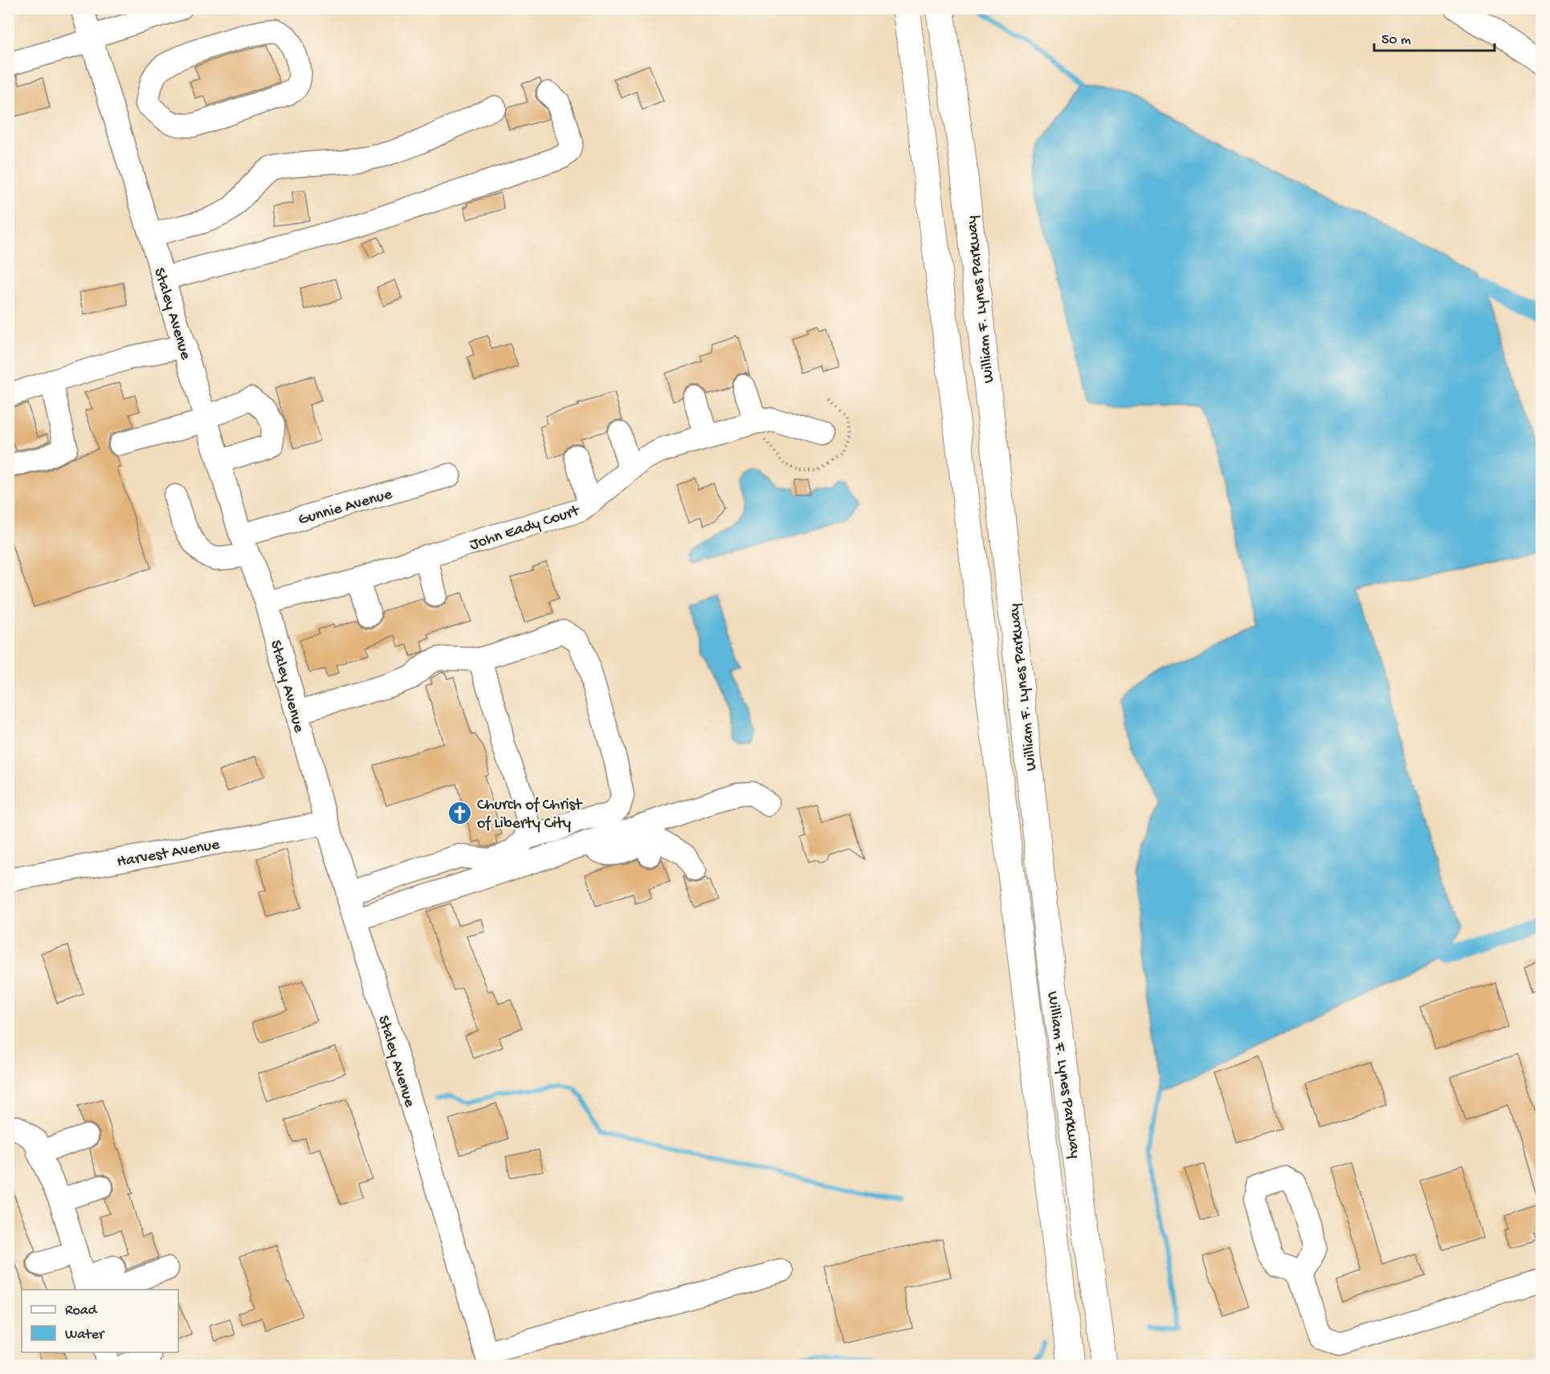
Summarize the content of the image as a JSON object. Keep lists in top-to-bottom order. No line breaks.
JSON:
{"streets":{"highway":["William F. Lynes Parkway"],"street":["Staley Avenue","Gunnie Avenue","John Eady Court","Harvest Avenue"]},"crossings":[["Staley Avenue","Gunnie Avenue"],["Staley Avenue","John Eady Court"],["Staley Avenue","Harvest Avenue"]],"places":{"church":["Church of Christ of Liberty City"]},"legend":["Road","Water"],"scale_bar":"50 m"}
